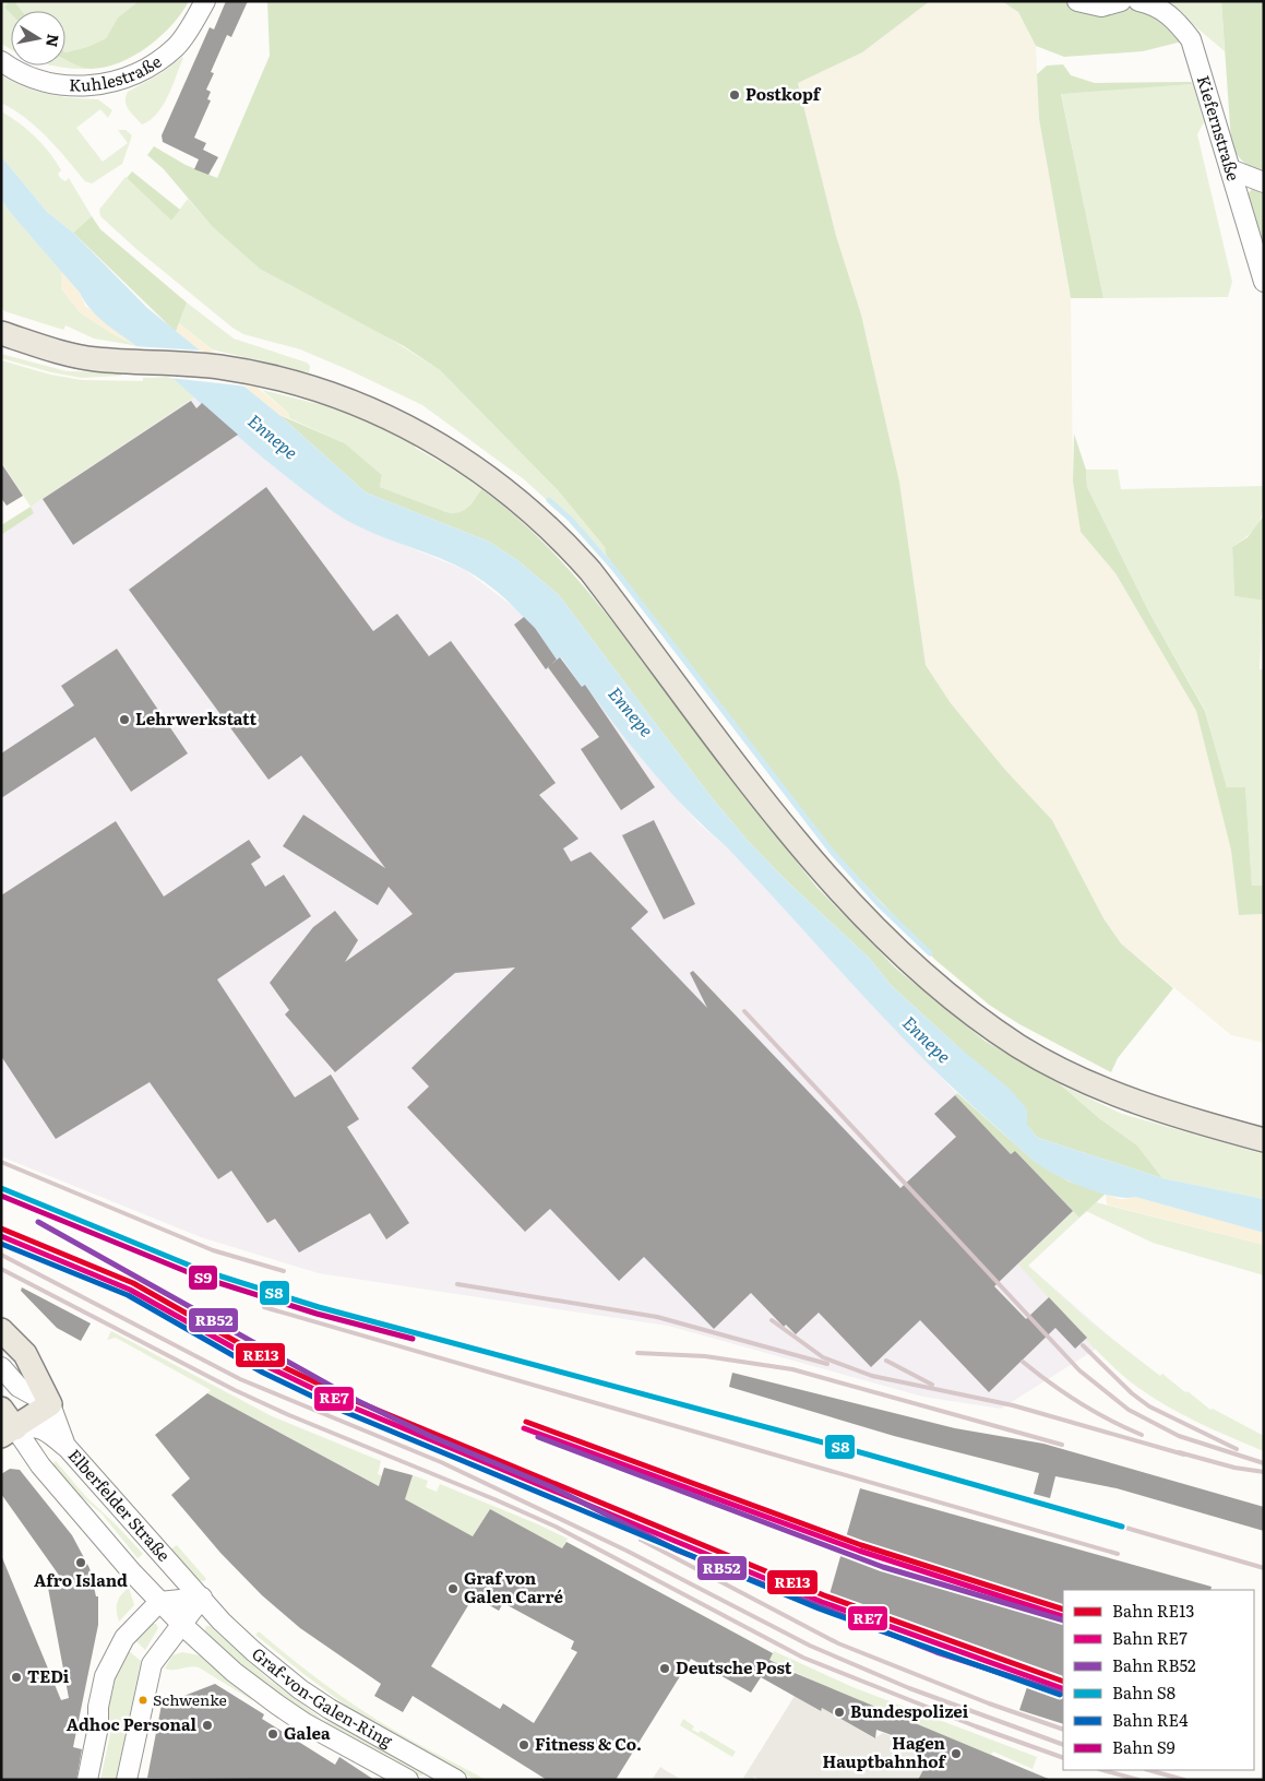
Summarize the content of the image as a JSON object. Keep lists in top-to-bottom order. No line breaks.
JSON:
{"streets":{"street":["Kuhlestraße","Kiefernstraße","Elberfelder Straße","Graf-von-Galen-Ring"]},"crossings":[["Elberfelder Straße","Graf-von-Galen-Ring"]],"water":["Ennepe"],"places":["Postkopf","Lehrwerkstatt","Afro Island","Graf von Galen Carré","Deutsche Post","TEDi","Schwenke","Bundespolizei","Adhoc Personal","Galea","Fitness & Co.","Hagen Hauptbahnhof"],"lines":["rail line S8","rail line S9","rail line RB52","rail line RE13","rail line RE7","rail line RE4"],"legend":["Bahn RE13","Bahn RE7","Bahn RB52","Bahn S8","Bahn RE4","Bahn S9"],"north":"right"}
